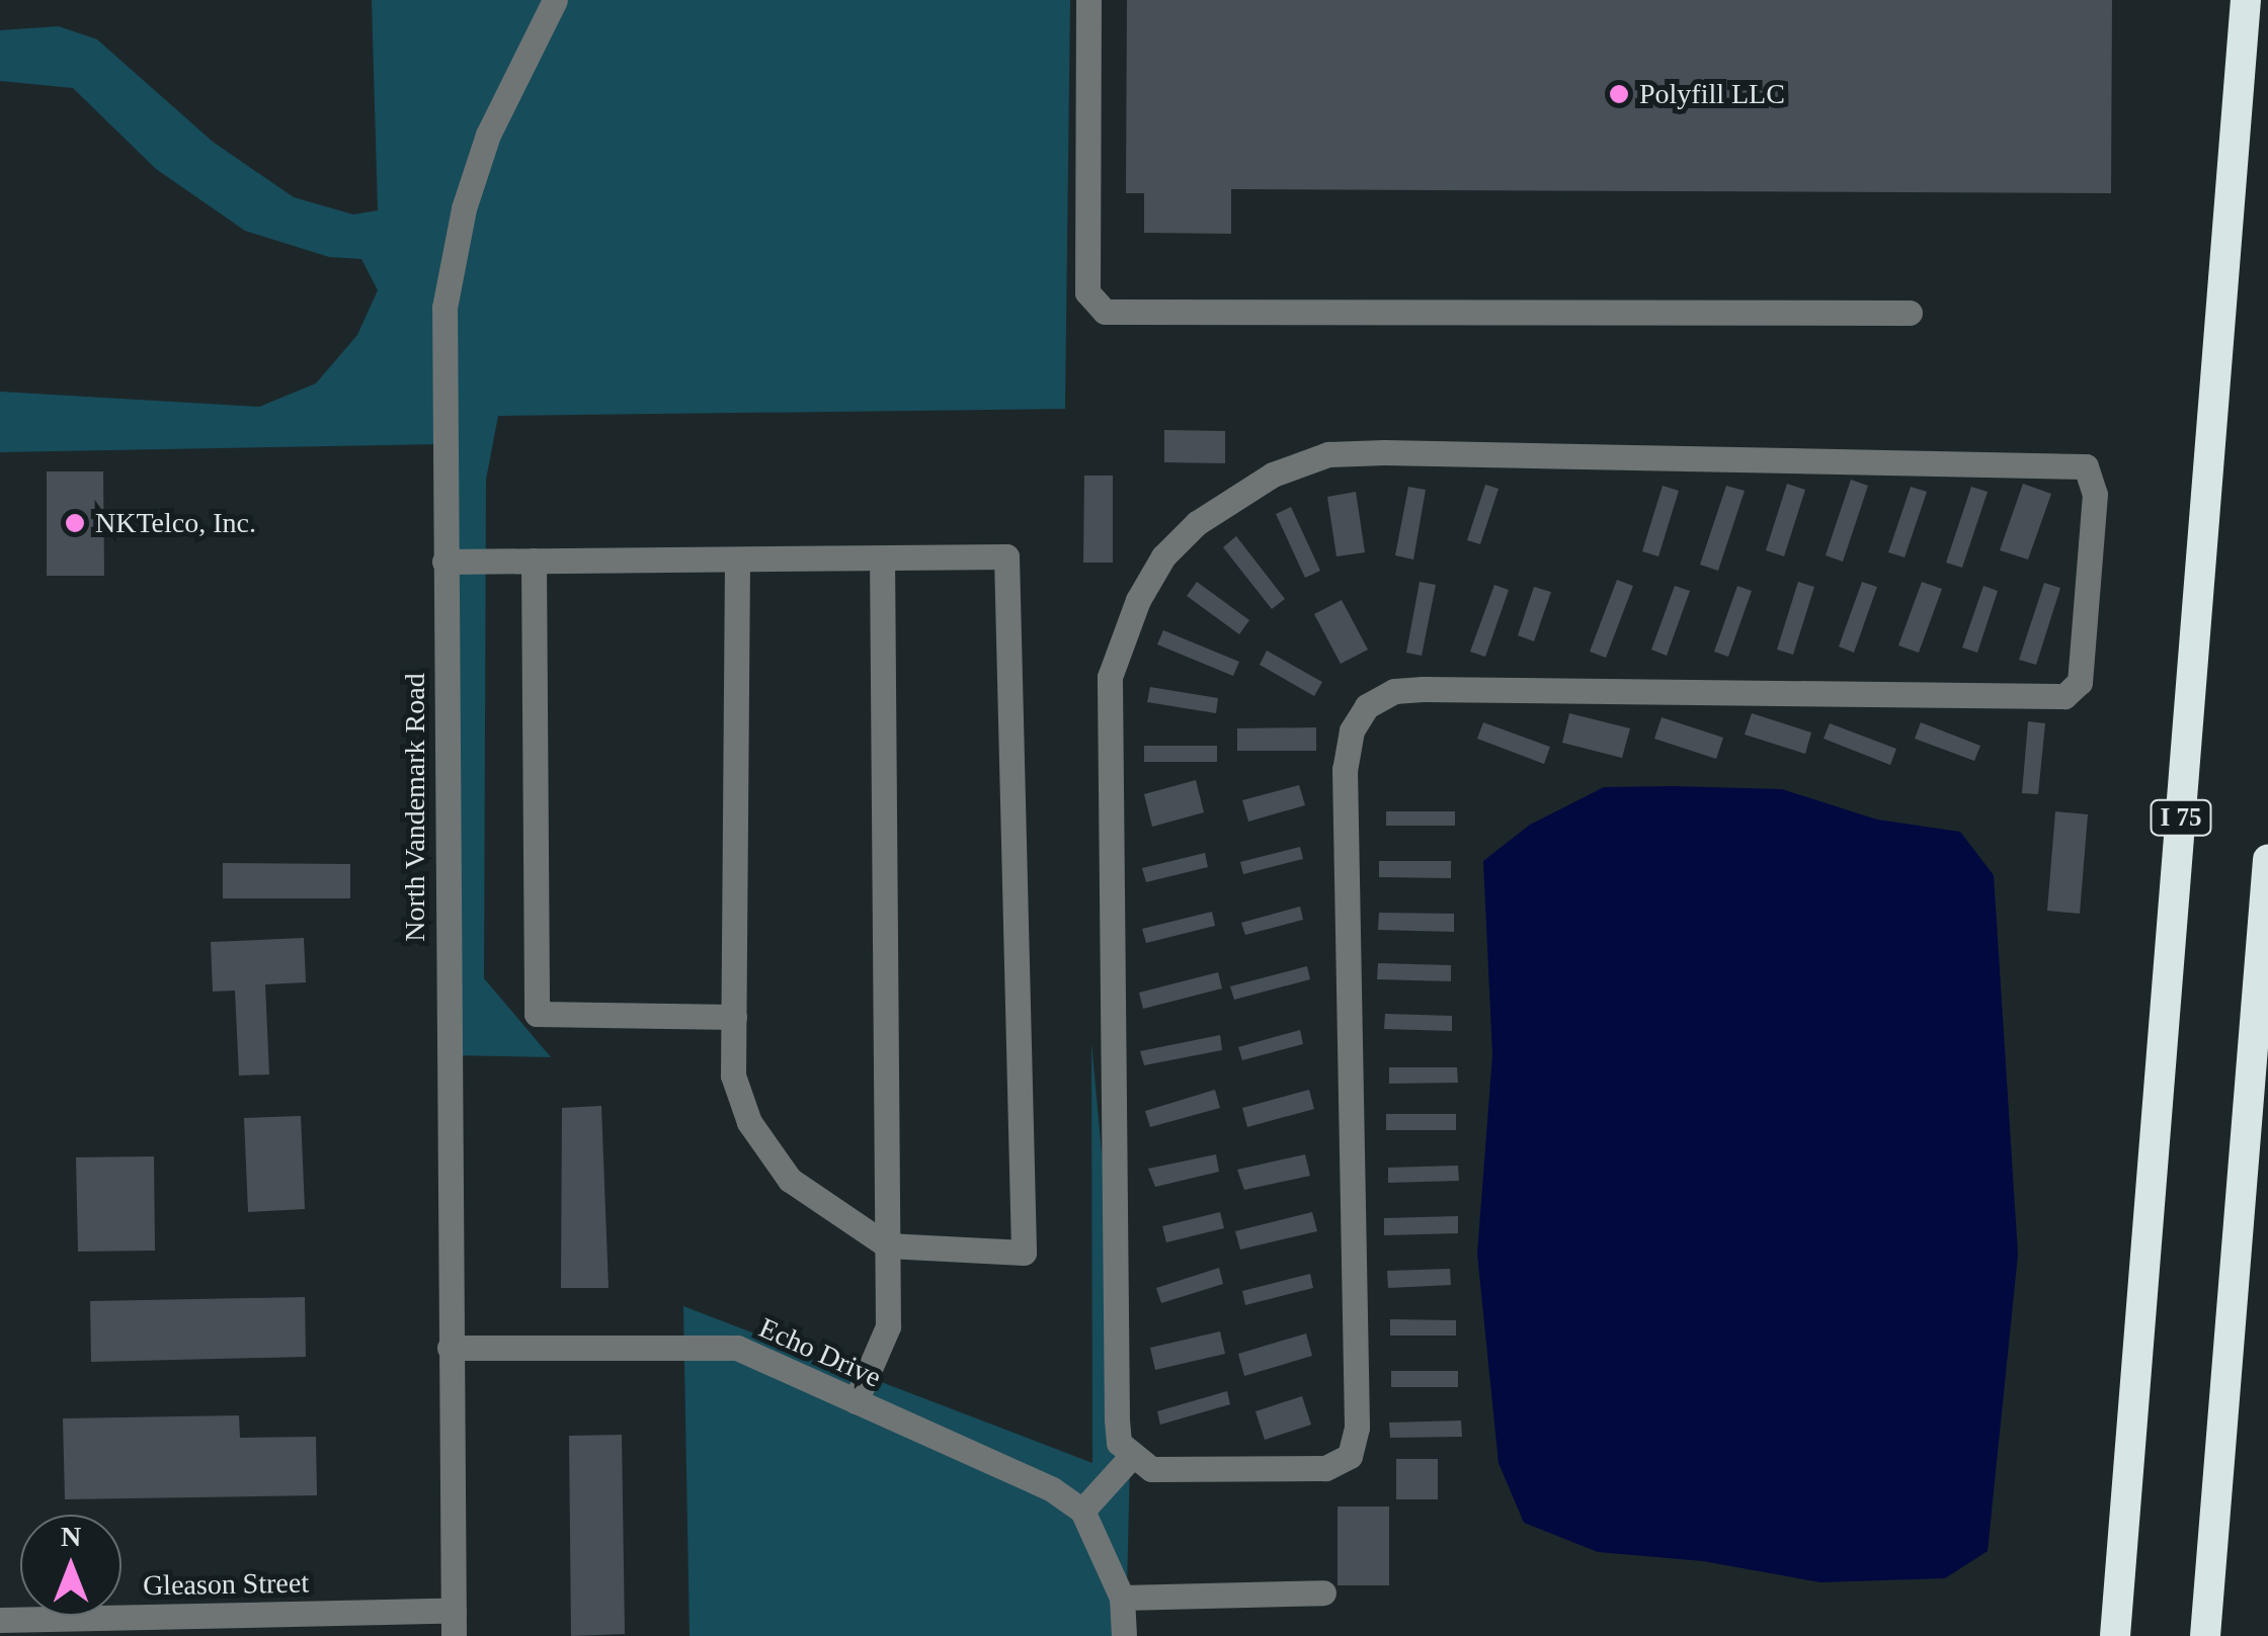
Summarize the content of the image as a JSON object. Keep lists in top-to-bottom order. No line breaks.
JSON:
{"streets":{"highway":["I 75"],"street":["North Vandemark Road","Echo Drive","Gleason Street"]},"crossings":[["North Vandemark Road","Echo Drive"],["North Vandemark Road","Gleason Street"]],"places":["Polyfill LLC","NKTelco, Inc."],"north":"top"}
